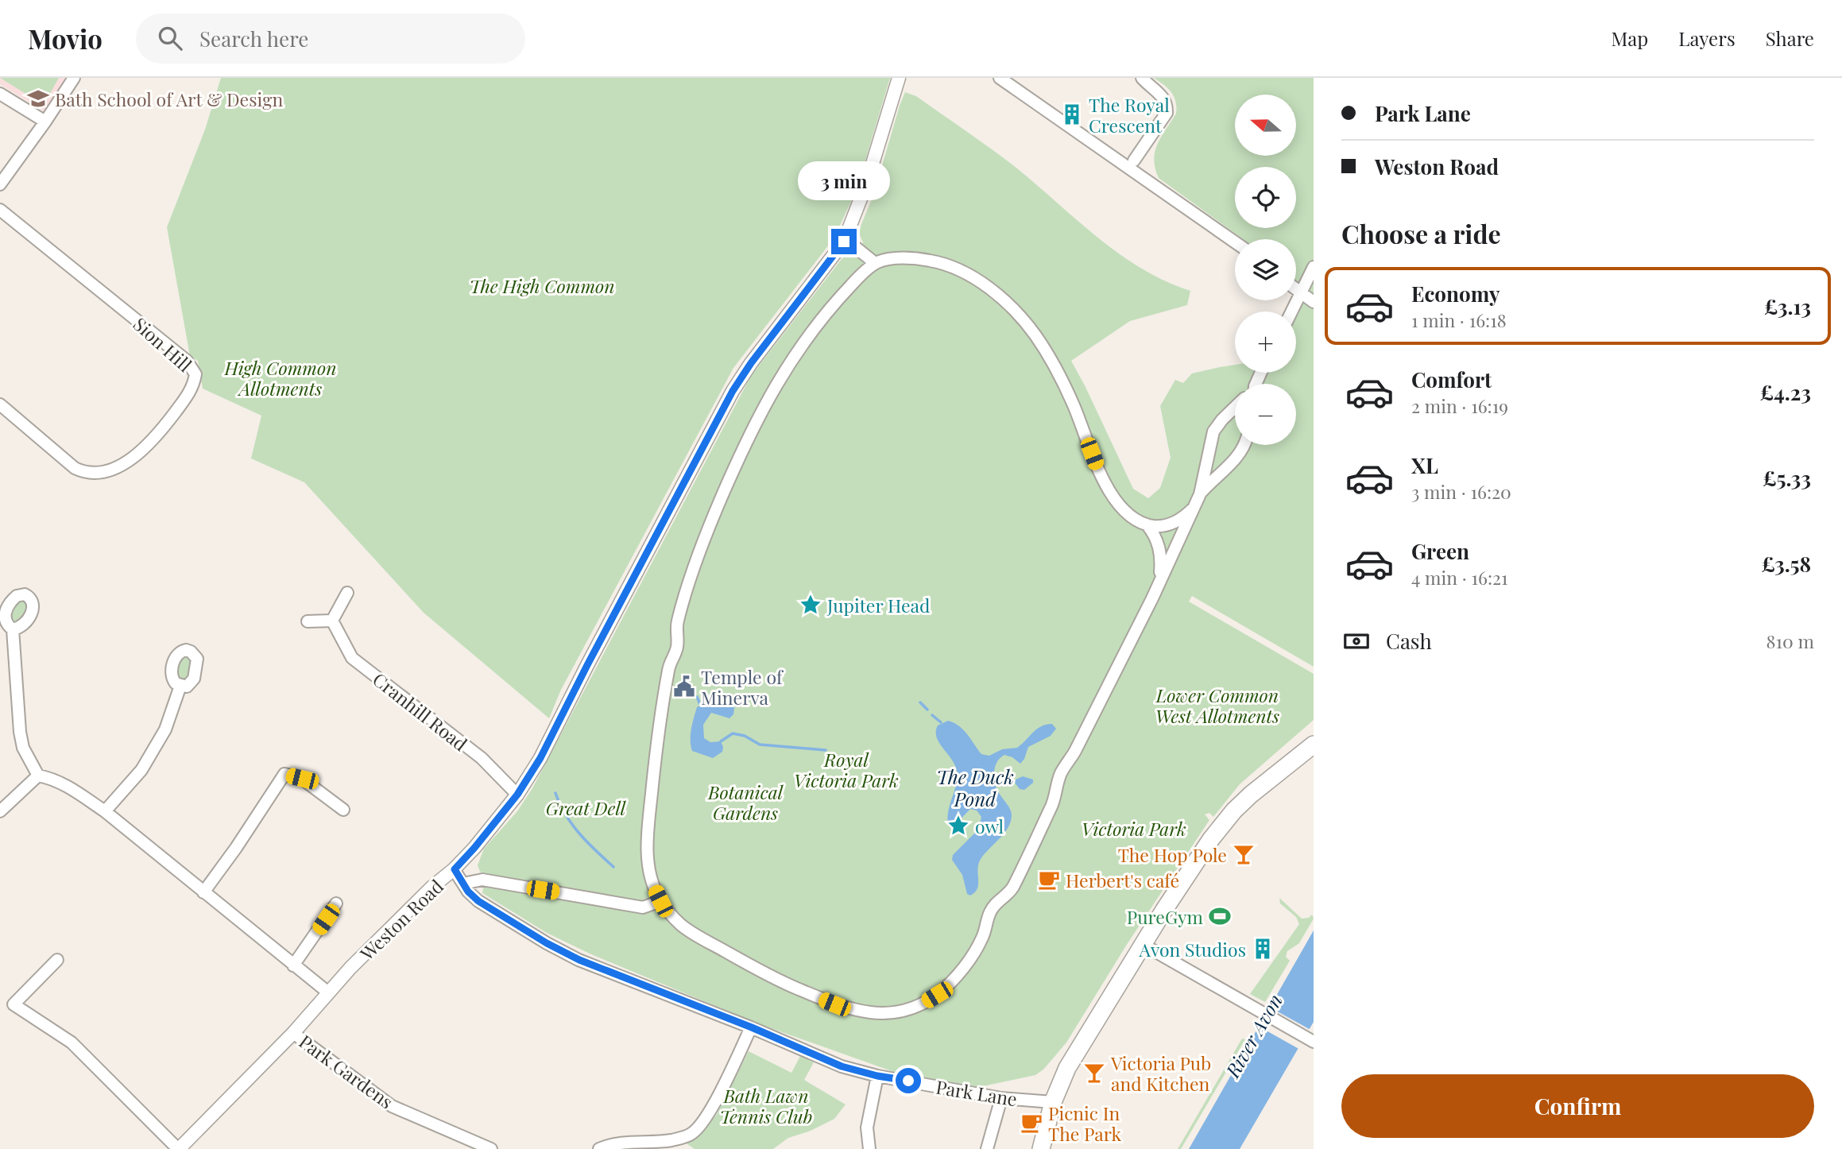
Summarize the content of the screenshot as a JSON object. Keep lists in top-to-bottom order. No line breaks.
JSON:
{"streets":{"street":["Sion Hill","Cranhill Road","Weston Road","Park Gardens","Park Lane"]},"crossings":[["Cranhill Road","Weston Road"],["Weston Road","Park Gardens"],["Weston Road","Park Lane"]],"water":["The Duck Pond","River Avon"],"parks":["The High Common","High Common Allotments","Lower Common West Allotments","Royal Victoria Park","Botanical Gardens","Great Dell","Victoria Park","Bath Lawn Tennis Club"],"places":{"school or university":["Bath School of Art & Design"],"building":["The Royal Crescent","Avon Studios"],"place":["Jupiter Head","owl"],"public building":["Temple of Minerva"],"bar":["The Hop Pole","Victoria Pub and Kitchen"],"cafe":["Herbert's café","Picnic In The Park"],"sports":["PureGym"]},"north":"left","page":{"header":"Movio","search":"Search here","nav":["Map","Layers","Share"],"banner":["Park Lane","Weston Road"],"map_buttons":["+","−"],"bubble":"3 min","heading":"Choose a ride","list":[{"name":"Economy","note":"1 min · 16:18","value":"£3.13"},{"name":"Comfort","note":"2 min · 16:19","value":"£4.23"},{"name":"XL","note":"3 min · 16:20","value":"£5.33"},{"name":"Green","note":"4 min · 16:21","value":"£3.58"}],"pay":["Cash","810 m"],"buttons":"Confirm"}}
